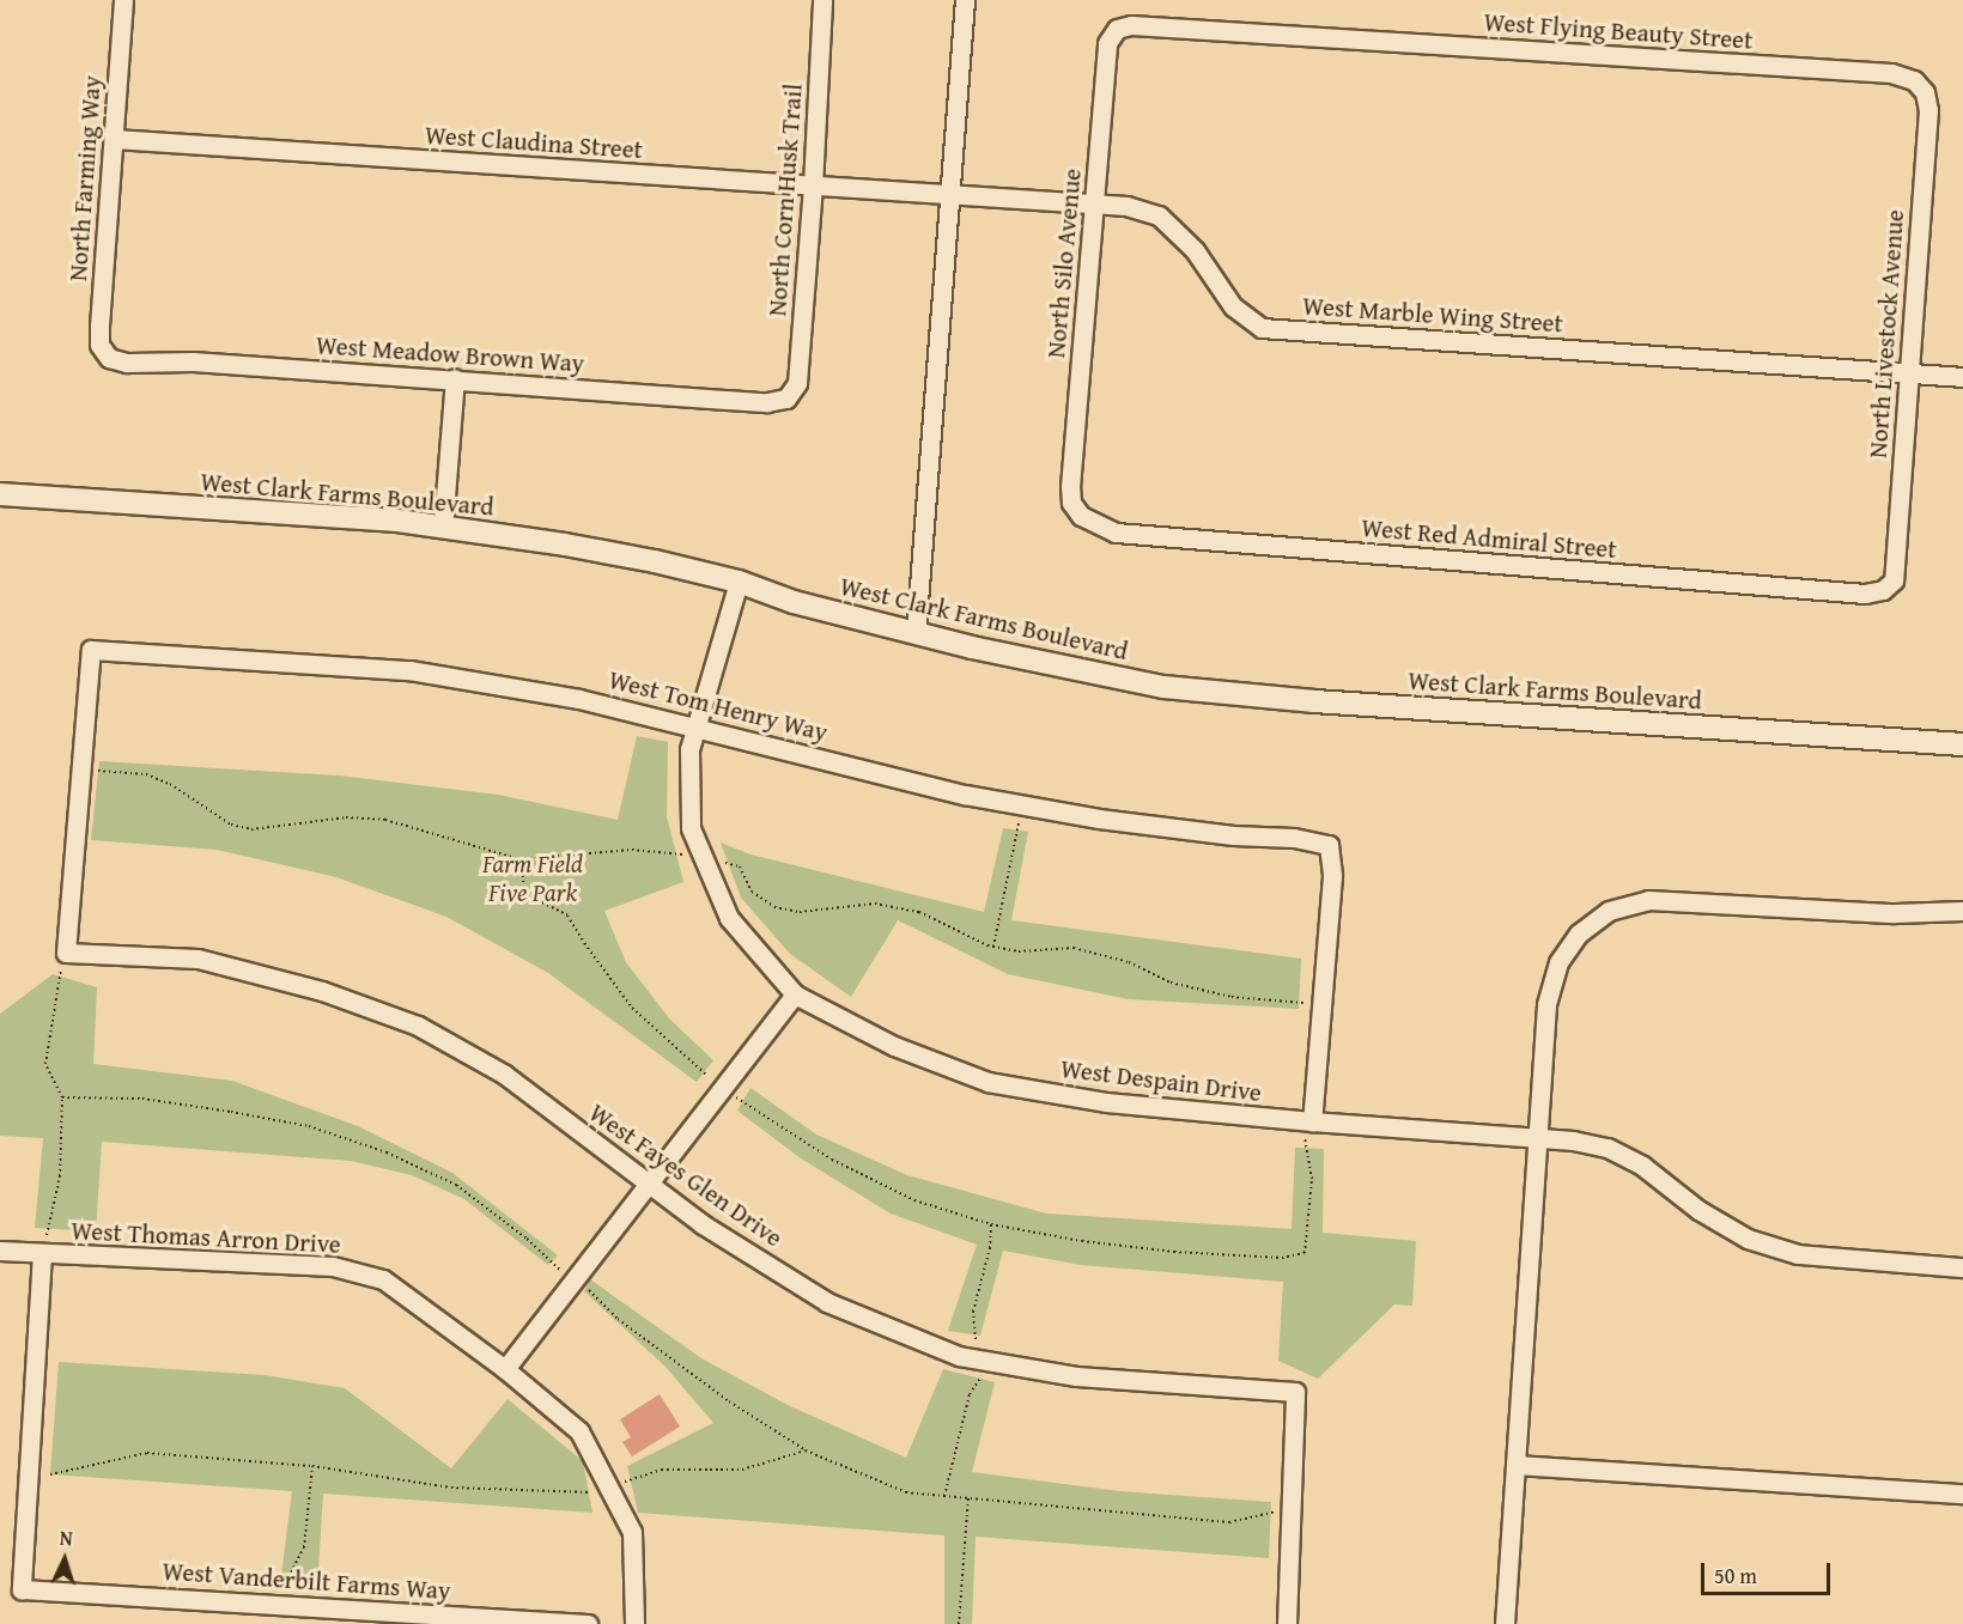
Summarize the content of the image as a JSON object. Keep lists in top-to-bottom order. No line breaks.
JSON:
{"streets":{"street":["West Flying Beauty Street","West Claudina Street","North Farming Way","North Corn Husk Trail","North Silo Avenue","West Marble Wing Street","North Livestock Avenue","West Meadow Brown Way","West Clark Farms Boulevard","West Red Admiral Street","West Tom Henry Way","West Despain Drive","West Fayes Glen Drive","West Thomas Arron Drive","West Vanderbilt Farms Way"]},"crossings":[["West Flying Beauty Street","North Silo Avenue"],["West Flying Beauty Street","North Livestock Avenue"],["West Claudina Street","North Farming Way"],["West Claudina Street","North Corn Husk Trail"],["West Claudina Street","West Marble Wing Street"],["North Farming Way","West Meadow Brown Way"],["North Corn Husk Trail","West Meadow Brown Way"],["North Silo Avenue","West Marble Wing Street"],["North Silo Avenue","West Red Admiral Street"],["West Marble Wing Street","North Livestock Avenue"],["North Livestock Avenue","West Red Admiral Street"],["West Clark Farms Boulevard","West Despain Drive"],["West Tom Henry Way","West Despain Drive"],["West Tom Henry Way","West Fayes Glen Drive"],["West Thomas Arron Drive","West Vanderbilt Farms Way"]],"parks":["Farm Field Five Park"],"scale_bar":"50 m","north":"top"}
